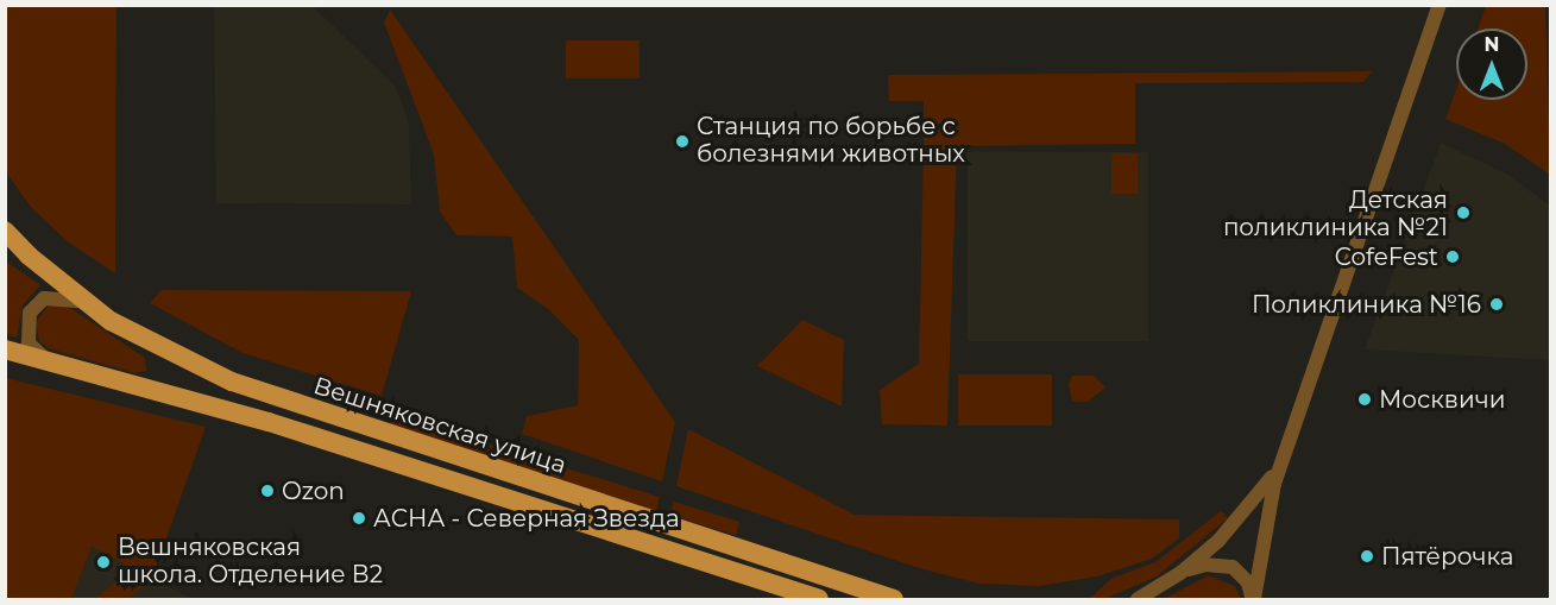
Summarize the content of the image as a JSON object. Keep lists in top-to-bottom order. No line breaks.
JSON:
{"streets":{"main road":["Вешняковская улица"]},"places":["Станция по борьбе с болезнями животных","Детская поликлиника №21","CofeFest","Поликлиника №16","Москвичи","Ozon","АСНА - Северная Звезда","Пятёрочка","Вешняковская школа. Отделение В2"],"north":"top"}
